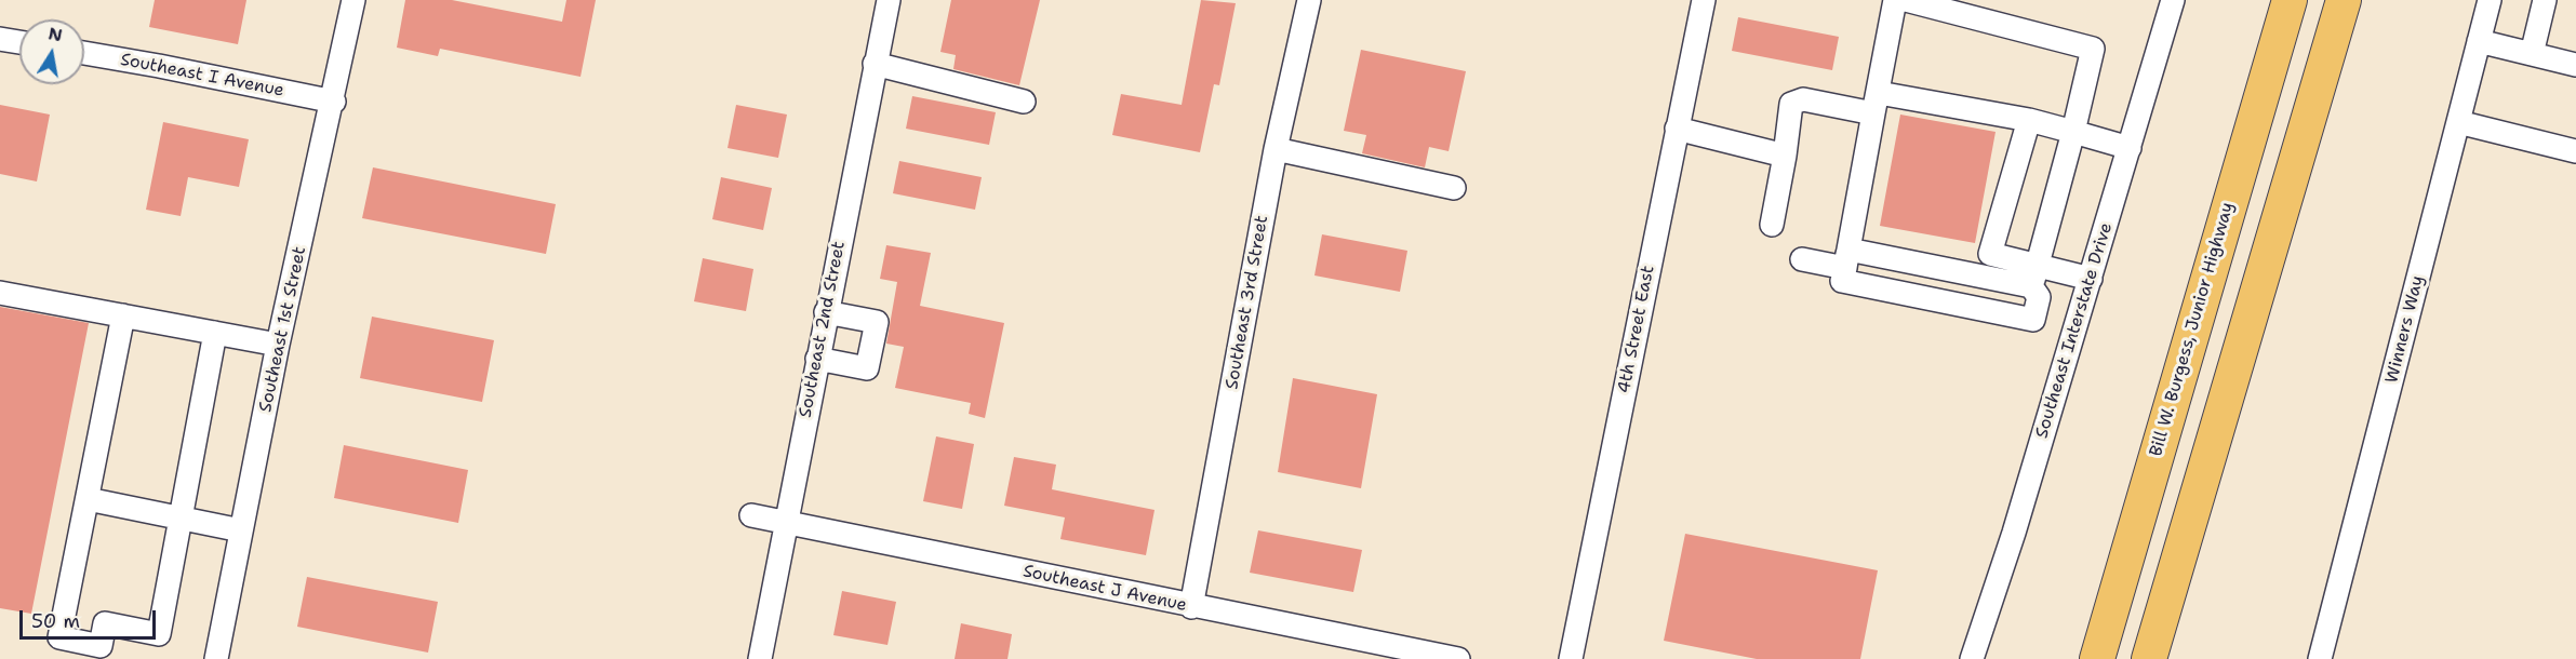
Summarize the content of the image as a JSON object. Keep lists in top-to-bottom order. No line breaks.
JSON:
{"streets":{"highway":["Bill W. Burgess, Junior Highway"],"street":["Southeast I Avenue","Southeast 3rd Street","Southeast 1st Street","Southeast 2nd Street","4th Street East","Winners Way","Southeast Interstate Drive","Southeast J Avenue"]},"crossings":[["Southeast I Avenue","Southeast 1st Street"],["Southeast 3rd Street","Southeast J Avenue"],["Southeast 2nd Street","Southeast J Avenue"]],"scale_bar":"50 m","north":"top"}
